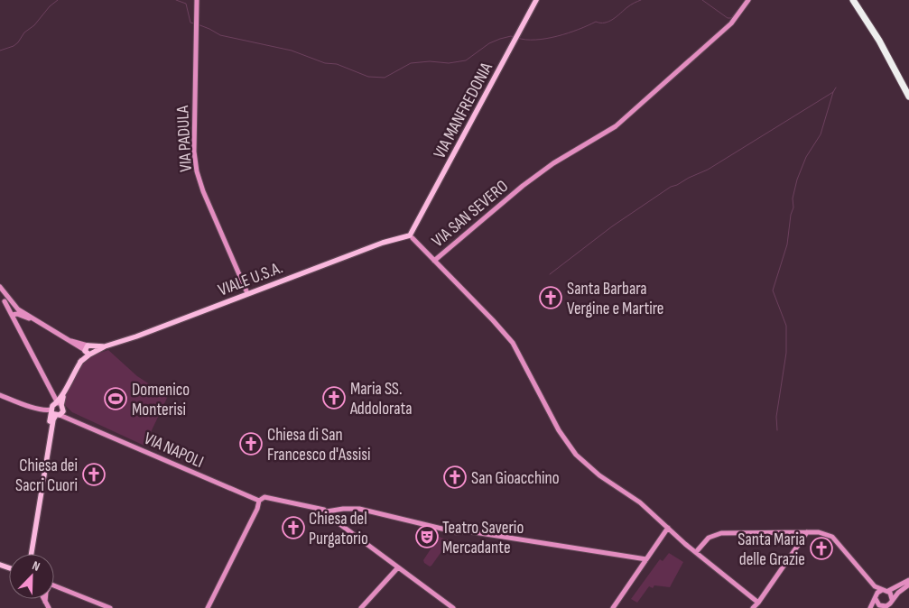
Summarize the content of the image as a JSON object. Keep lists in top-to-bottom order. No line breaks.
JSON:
{"streets":{"main road":["VIA MANFREDONIA","VIALE U.S.A."],"street":["VIA PADULA","VIA SAN SEVERO","VIA NAPOLI"]},"crossings":[["VIA MANFREDONIA","VIALE U.S.A."],["VIA PADULA","VIALE U.S.A."],["VIALE U.S.A.","VIA NAPOLI"]],"places":{"church":["Santa Barbara Vergine e Martire","Maria SS. Addolorata","Chiesa di San Francesco d'Assisi","Chiesa dei Sacri Cuori","San Gioacchino","Chiesa del Purgatorio","Santa Maria delle Grazie"],"sports":["Domenico Monterisi"],"theatre":["Teatro Saverio Mercadante"]},"north":"top right"}
